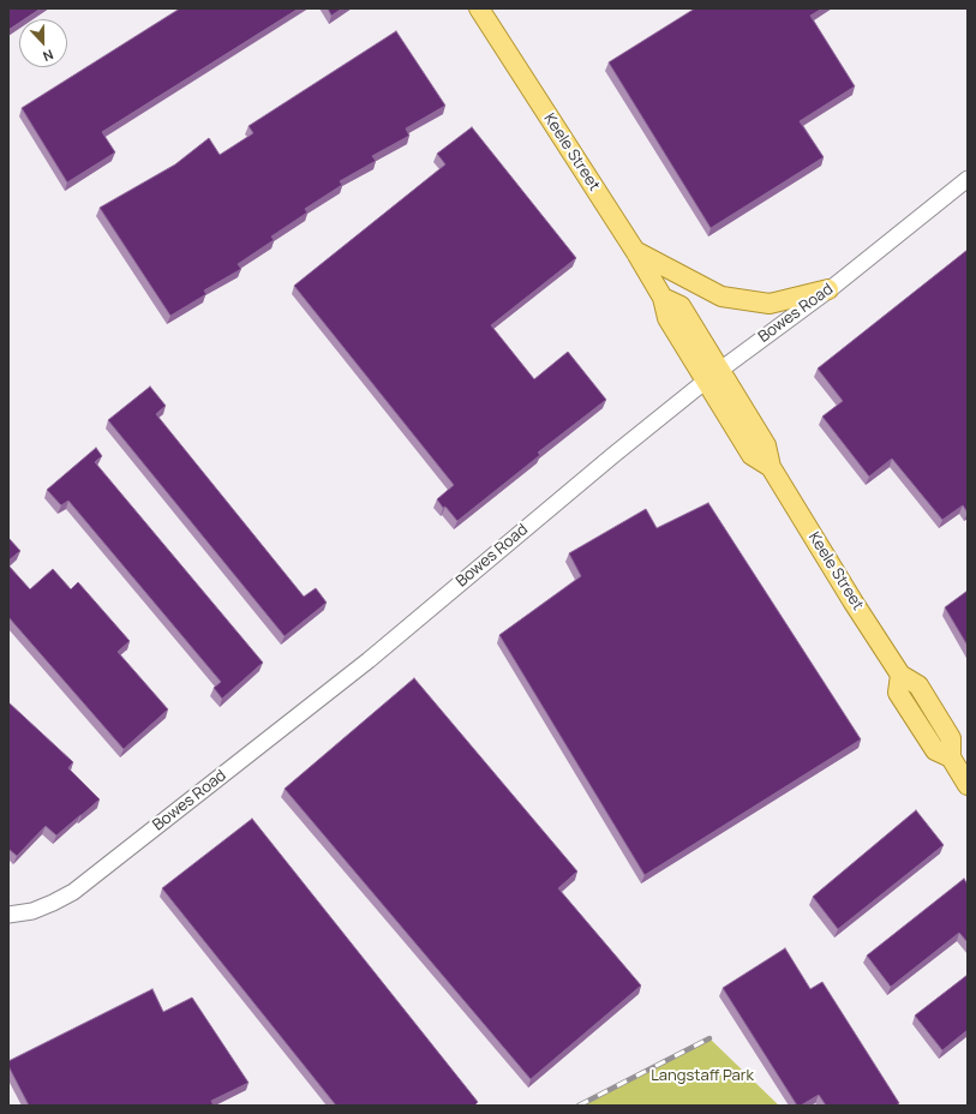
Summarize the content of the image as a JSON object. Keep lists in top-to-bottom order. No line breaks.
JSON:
{"streets":{"main road":["Keele Street"],"street":["Bowes Road"]},"crossings":[["Keele Street","Bowes Road"]],"parks":["Langstaff Park"],"north":"bottom"}
